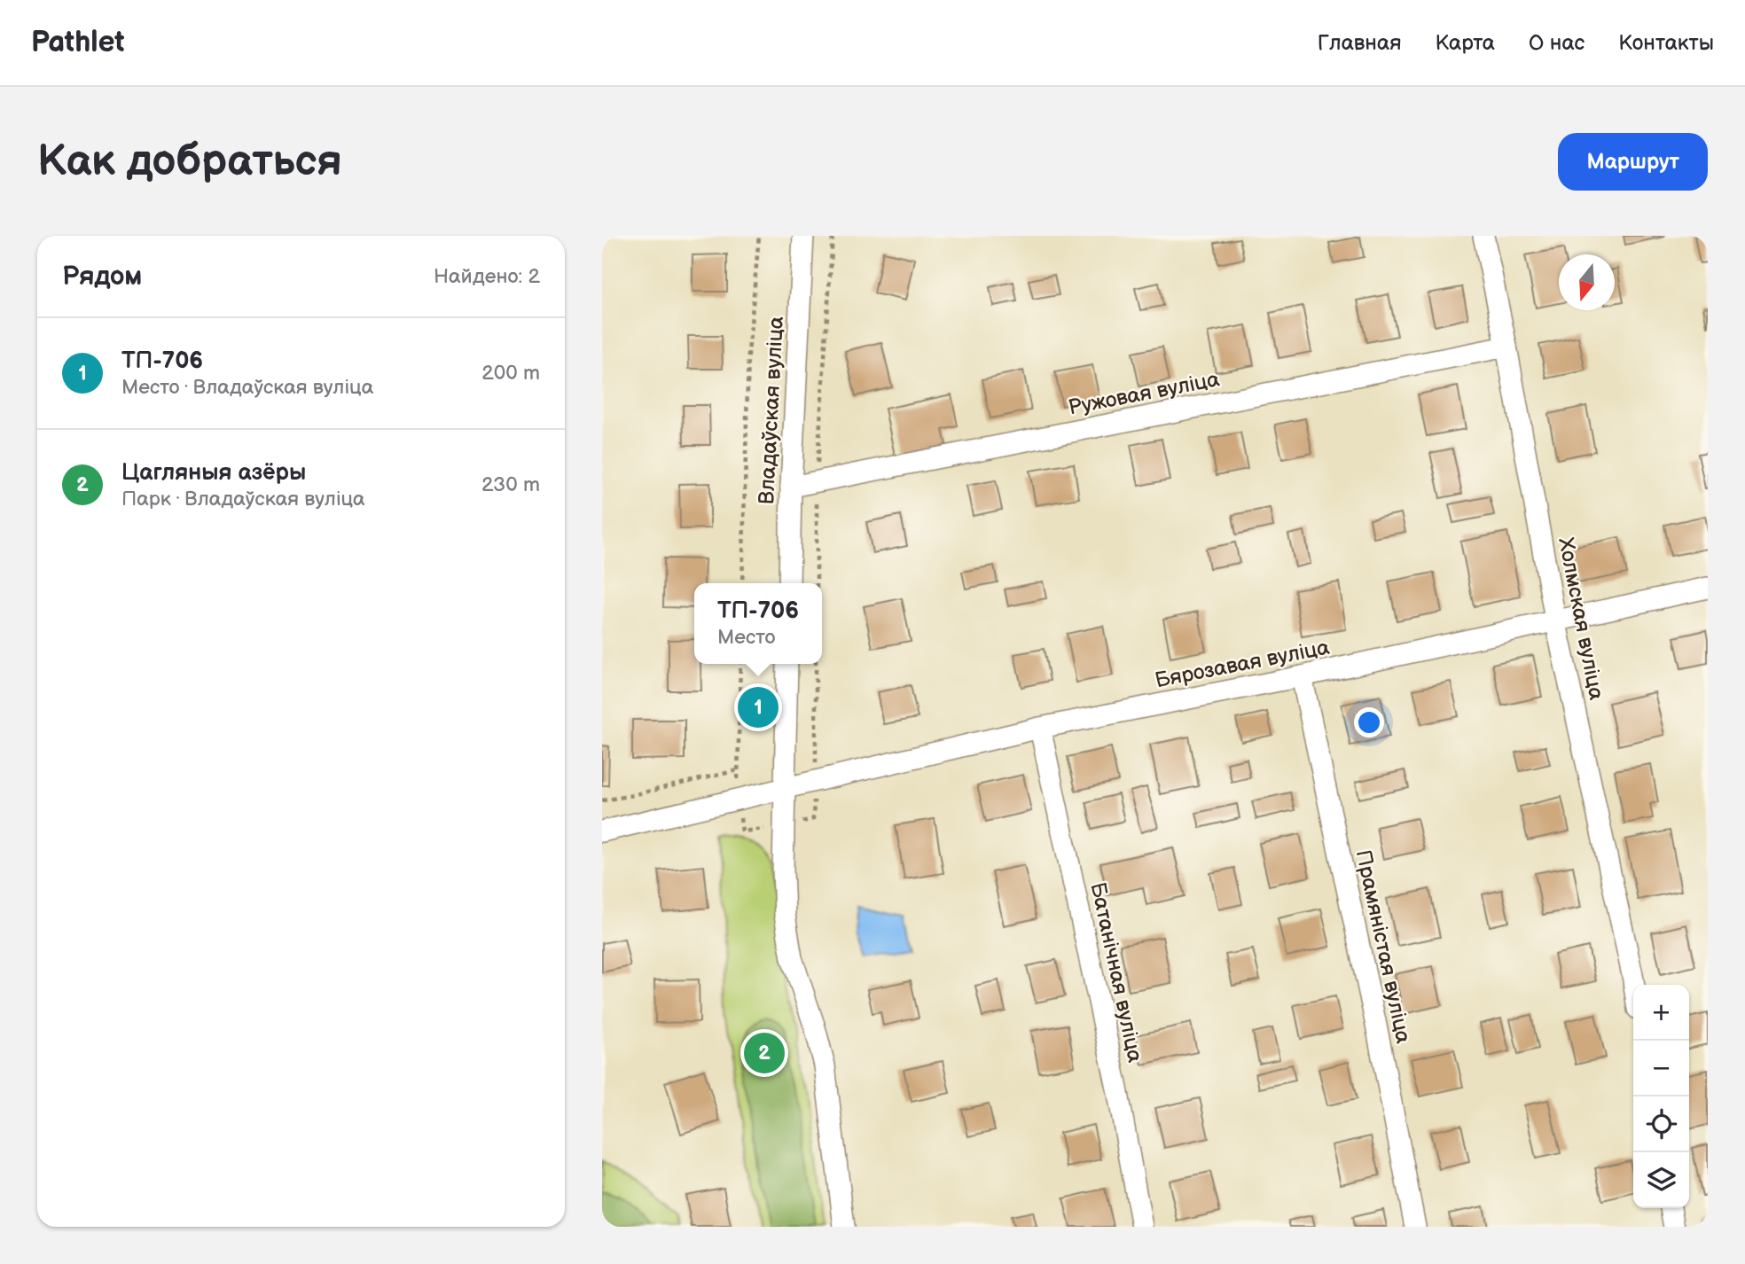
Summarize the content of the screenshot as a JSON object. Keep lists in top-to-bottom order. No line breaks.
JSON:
{"streets":{"street":["Ружовая вуліца","Владаўская вуліца","Холмская вуліца","Бярозавая вуліца","Прамяністая вуліца","Батанічная вуліца"]},"crossings":[["Ружовая вуліца","Владаўская вуліца"],["Ружовая вуліца","Холмская вуліца"],["Холмская вуліца","Бярозавая вуліца"],["Бярозавая вуліца","Прамяністая вуліца"],["Бярозавая вуліца","Батанічная вуліца"]],"north":"bottom","page":{"header":"Pathlet","nav":["Главная","Карта","О нас","Контакты"],"buttons":"Маршрут","title":"Как добраться","heading":["Рядом","Найдено: 2"],"list":[{"mark":"1","name":"ТП-706","note":"Место · Владаўская вуліца","value":"200 m"},{"mark":"2","name":"Цагляныя азёры","note":"Парк · Владаўская вуліца","value":"230 m"}],"popup":["ТП-706","Место"],"pins":["1","2"],"map_buttons":["+","−"]}}
